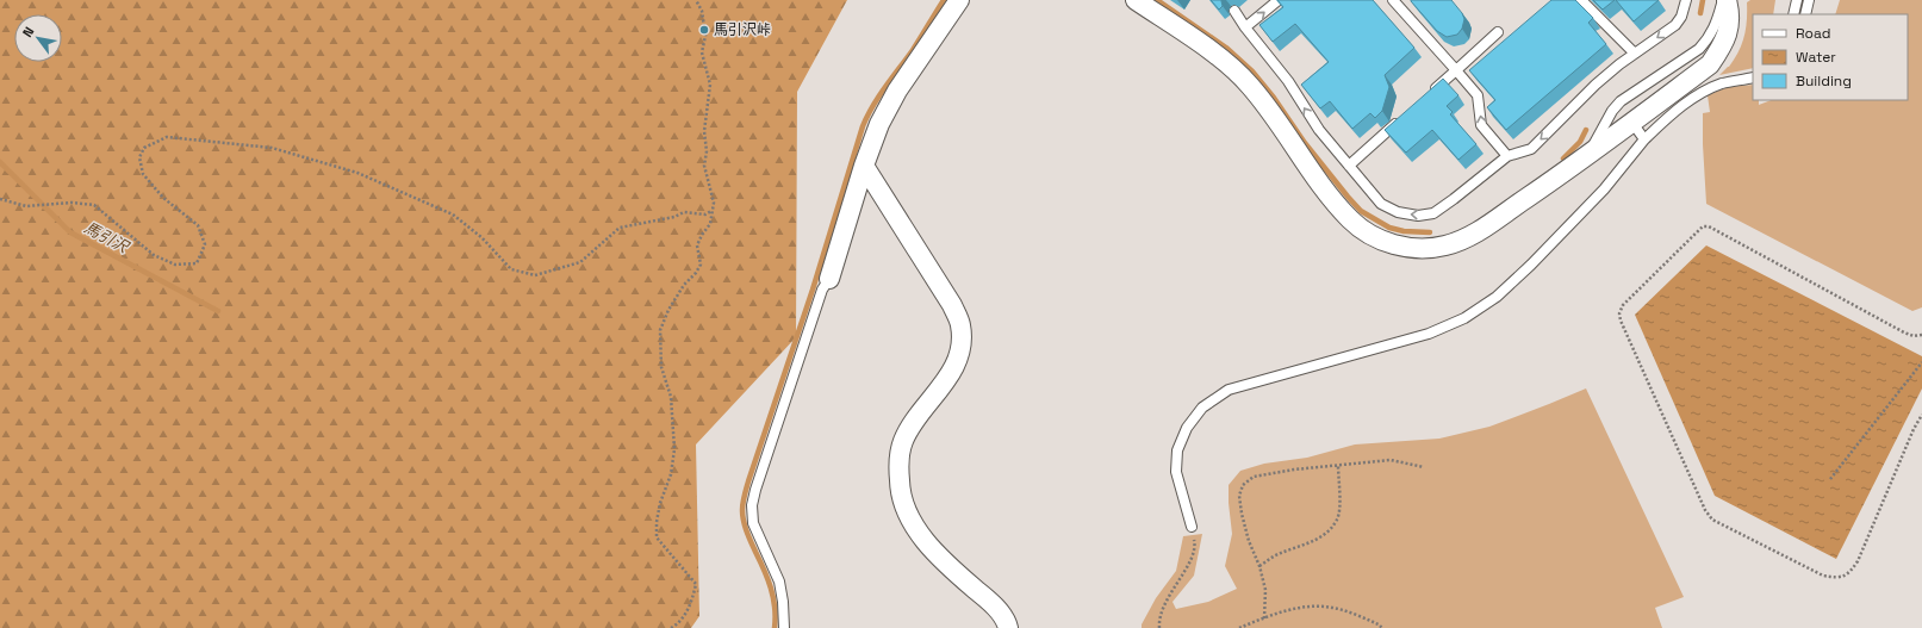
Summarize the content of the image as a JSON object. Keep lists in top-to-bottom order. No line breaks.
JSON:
{"water":["馬引沢"],"places":["馬引沢峠"],"legend":["Road","Water","Building"],"north":"top left"}
